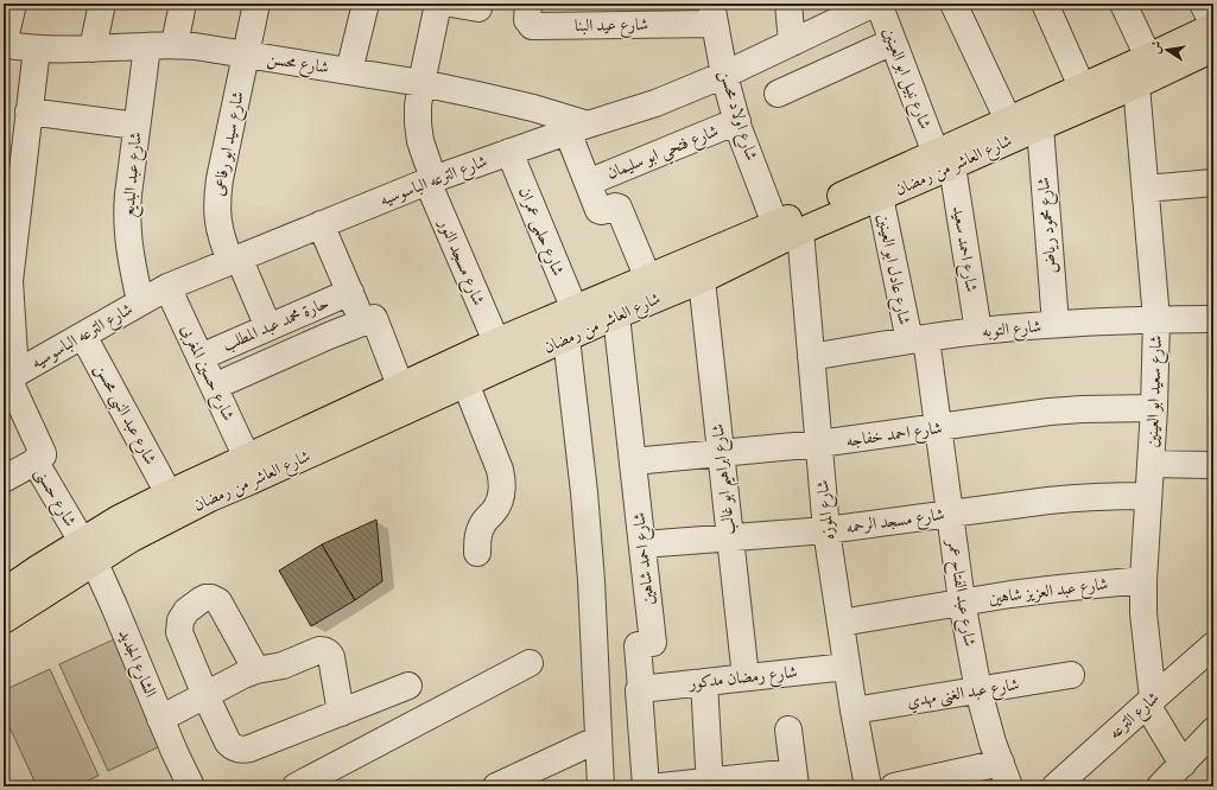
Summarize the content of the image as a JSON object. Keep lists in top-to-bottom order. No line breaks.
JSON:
{"streets":{"main road":["شارع العاشر من رمضان"],"street":["شارع عيد البنا","شارع محسن","شارع نبيل ابو العينين","شارع اولاد محسن","شارع سيد ابو رفاعى","شارع فتحي ابو سليمان","شارع عبد البديع","شارع الترعه الباسوسيه","شارع محمود رياض","شارع حلمى عمران","شارع احمد سعيد","شارع مسجد النور","شارع عادل ابو العينين","حارة محمد عبد المطلب","شارع التوبه","شارع حسين المغربى","شارع سعيد ابو العينين","شارع عبد النبى محسن","شارع احمد خفاجه","شارع ابراهيم ابو غالب","شارع حسنى","شارع الموزه","شارع مسجد الرحمه","شارع احمد شاهين","شارع عبد العزيز شاهين","شارع عبد الفتاح عمر","الشارع الجديد","شارع رمضان مدكور","شارع عبد الغنى مهدي","شارع الترعه"]},"crossings":[["شارع عيد البنا","شارع اولاد محسن"],["شارع محسن","شارع سيد ابو رفاعى"],["شارع محسن","شارع عبد البديع"],["شارع محسن","شارع الترعه الباسوسيه"],["شارع محسن","شارع مسجد النور"],["شارع نبيل ابو العينين","شارع العاشر من رمضان"],["شارع نبيل ابو العينين","شارع احمد سعيد"],["شارع اولاد محسن","شارع فتحي ابو سليمان"],["شارع اولاد محسن","شارع العاشر من رمضان"],["شارع اولاد محسن","شارع الترعه الباسوسيه"],["شارع سيد ابو رفاعى","شارع الترعه الباسوسيه"],["شارع سيد ابو رفاعى","حارة محمد عبد المطلب"],["شارع العاشر من رمضان","شارع محمود رياض"],["شارع العاشر من رمضان","شارع حلمى عمران"],["شارع العاشر من رمضان","شارع احمد سعيد"],["شارع العاشر من رمضان","شارع مسجد النور"],["شارع العاشر من رمضان","شارع عادل ابو العينين"],["شارع العاشر من رمضان","شارع حسين المغربى"],["شارع العاشر من رمضان","شارع سعيد ابو العينين"],["شارع العاشر من رمضان","شارع عبد النبى محسن"],["شارع العاشر من رمضان","شارع ابراهيم ابو غالب"],["شارع العاشر من رمضان","شارع حسنى"],["شارع العاشر من رمضان","شارع الموزه"],["شارع العاشر من رمضان","شارع احمد شاهين"],["شارع العاشر من رمضان","الشارع الجديد"],["شارع عبد البديع","شارع الترعه الباسوسيه"],["شارع الترعه الباسوسيه","شارع حلمى عمران"],["شارع الترعه الباسوسيه","شارع مسجد النور"],["شارع الترعه الباسوسيه","شارع حسين المغربى"],["شارع الترعه الباسوسيه","شارع عبد النبى محسن"],["شارع الترعه الباسوسيه","شارع حسنى"],["شارع محمود رياض","شارع التوبه"],["شارع احمد سعيد","شارع التوبه"],["شارع عادل ابو العينين","شارع التوبه"],["شارع عادل ابو العينين","شارع عبد الفتاح عمر"],["حارة محمد عبد المطلب","شارع حسين المغربى"],["شارع التوبه","شارع سعيد ابو العينين"],["شارع التوبه","شارع الموزه"],["شارع التوبه","شارع عبد الفتاح عمر"],["شارع سعيد ابو العينين","شارع احمد خفاجه"],["شارع سعيد ابو العينين","شارع مسجد الرحمه"],["شارع سعيد ابو العينين","شارع عبد العزيز شاهين"],["شارع سعيد ابو العينين","شارع الترعه"],["شارع احمد خفاجه","شارع ابراهيم ابو غالب"],["شارع احمد خفاجه","شارع الموزه"],["شارع احمد خفاجه","شارع احمد شاهين"],["شارع احمد خفاجه","شارع عبد الفتاح عمر"],["شارع ابراهيم ابو غالب","شارع مسجد الرحمه"],["شارع ابراهيم ابو غالب","شارع رمضان مدكور"],["شارع حسنى","الشارع الجديد"],["شارع الموزه","شارع مسجد الرحمه"],["شارع الموزه","شارع عبد العزيز شاهين"],["شارع الموزه","شارع رمضان مدكور"],["شارع الموزه","شارع عبد الغنى مهدي"],["شارع مسجد الرحمه","شارع احمد شاهين"],["شارع مسجد الرحمه","شارع عبد الفتاح عمر"],["شارع احمد شاهين","شارع رمضان مدكور"],["شارع عبد العزيز شاهين","شارع عبد الفتاح عمر"],["شارع عبد الفتاح عمر","شارع عبد الغنى مهدي"]],"north":"left"}
